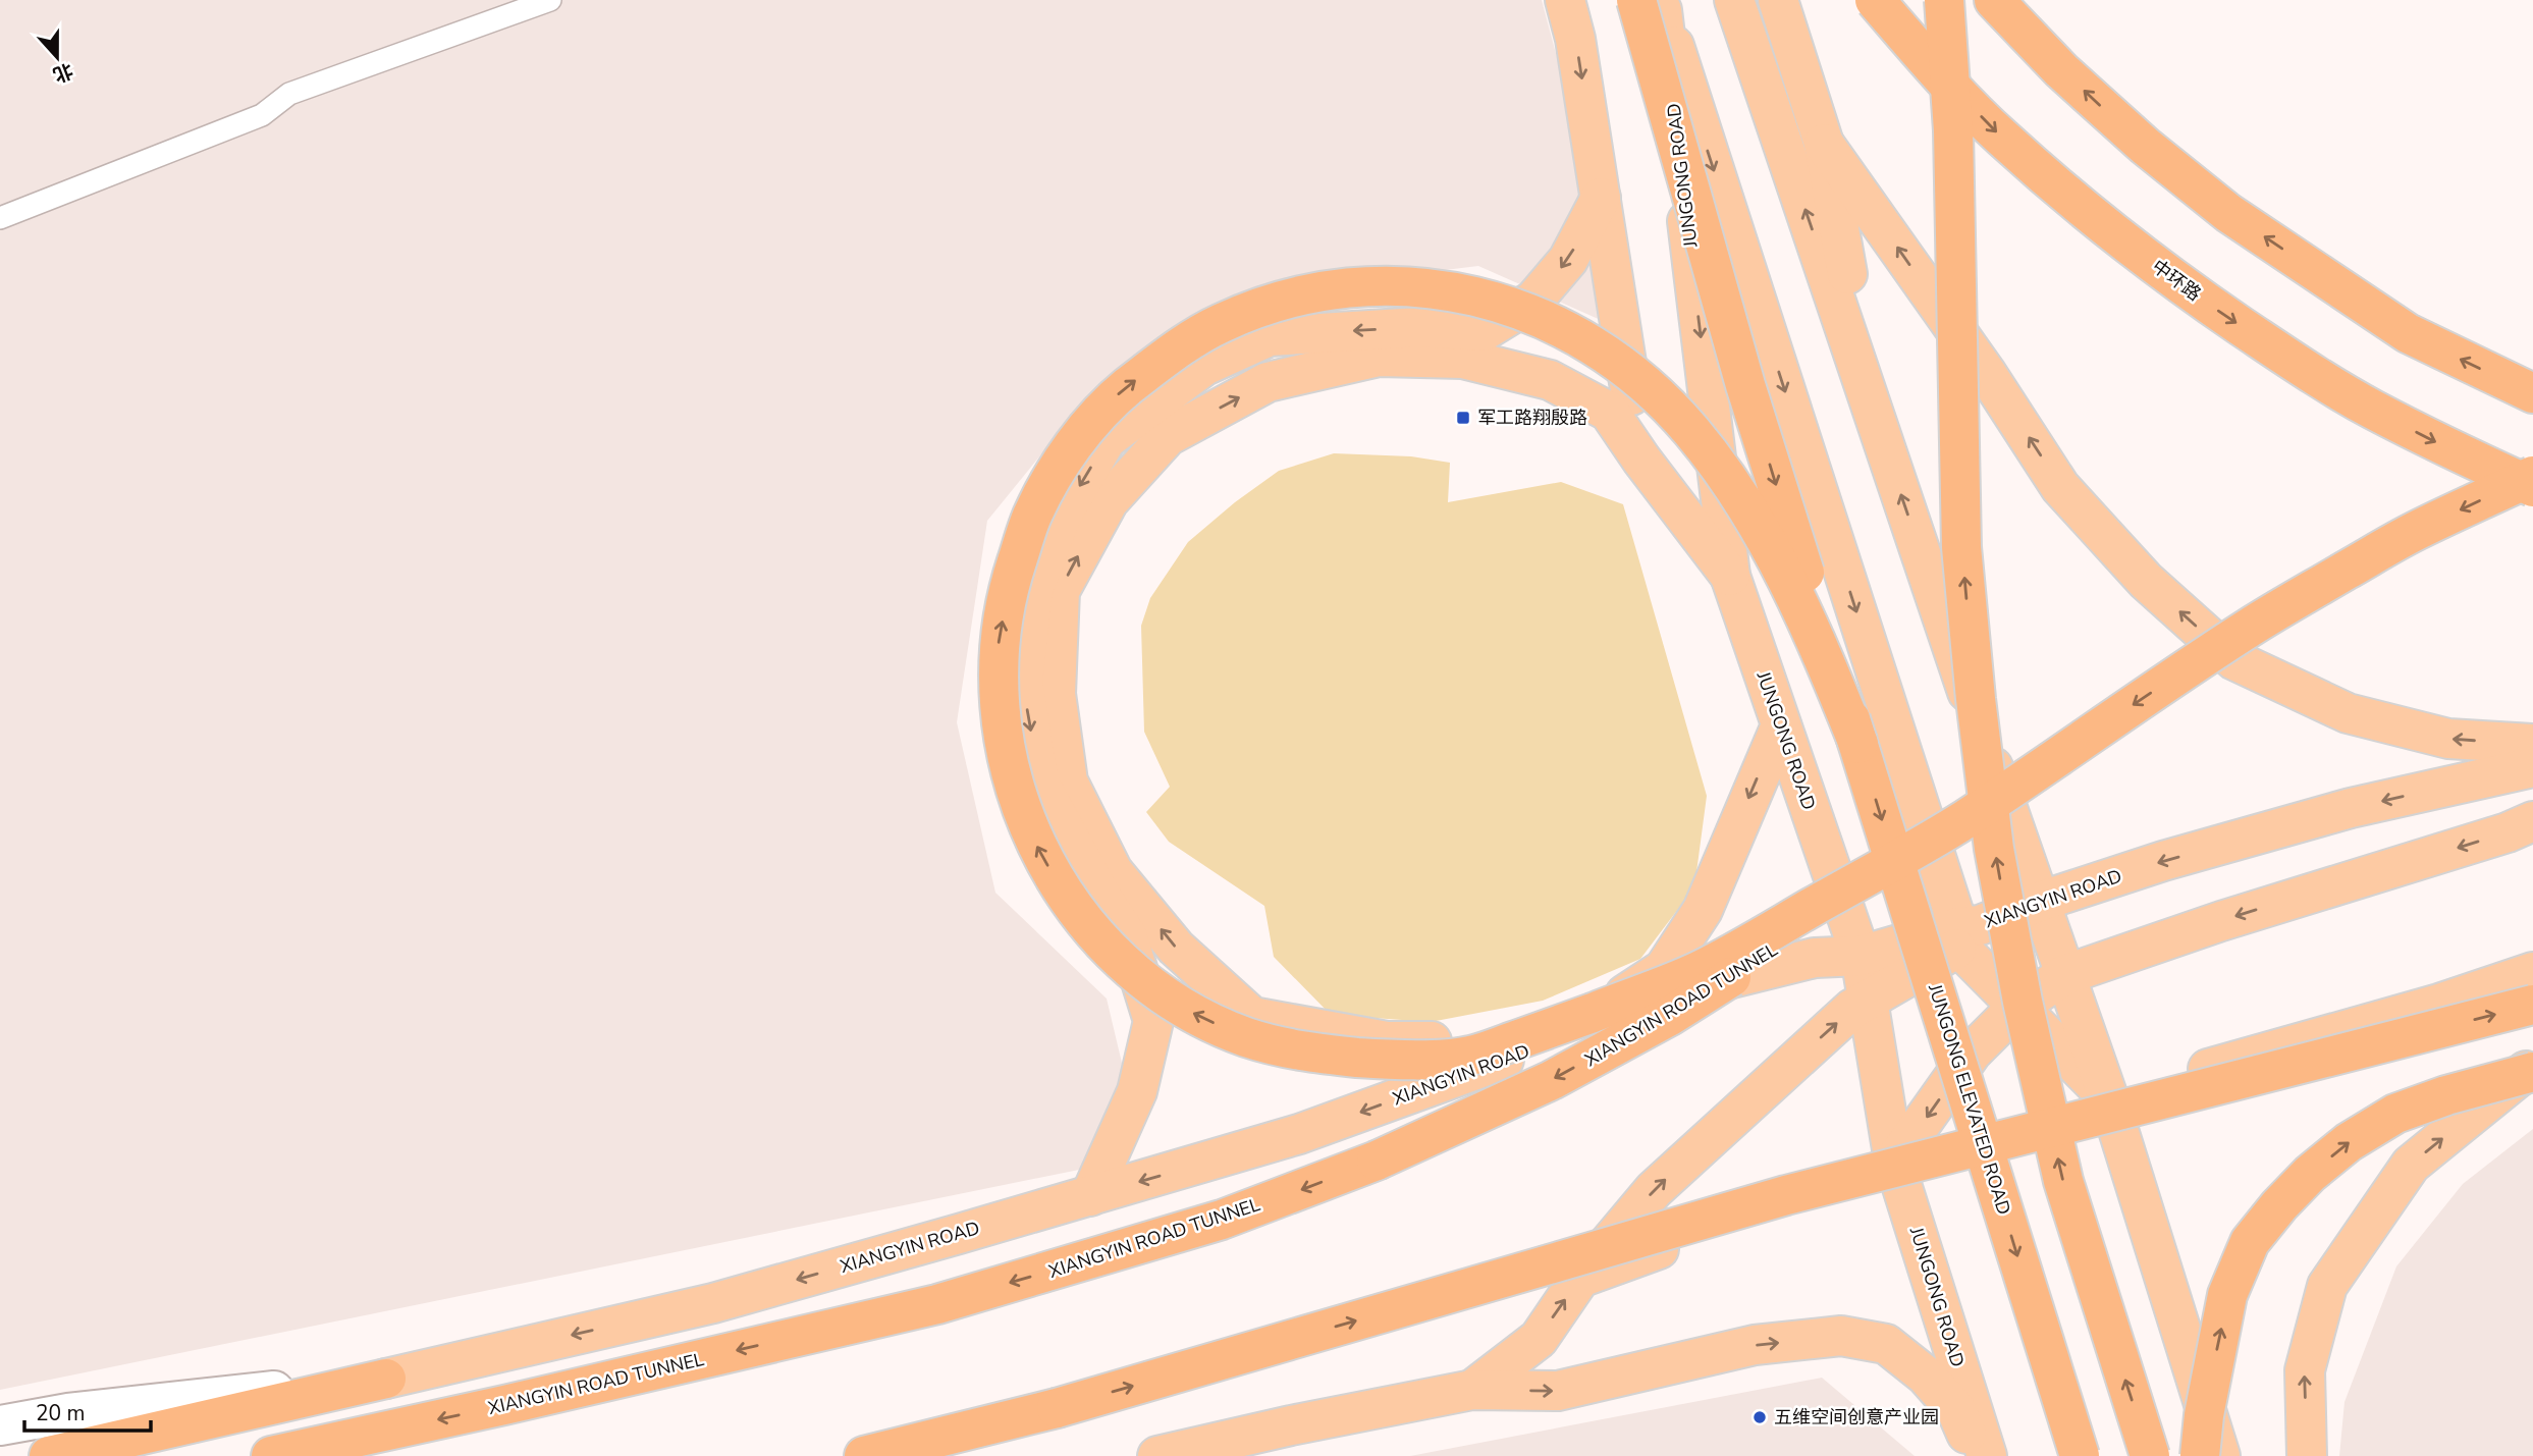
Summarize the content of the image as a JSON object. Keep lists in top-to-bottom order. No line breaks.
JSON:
{"streets":{"highway":["中环路","XIANGYIN ROAD TUNNEL","JUNGONG ELEVATED ROAD"],"main road":["JUNGONG ROAD","XIANGYIN ROAD"]},"crossings":[["JUNGONG ROAD","XIANGYIN ROAD"]],"places":{"transit":["军工路翔殷路"],"other":["五维空间创意产业园"]},"scale_bar":"20 m","north":"bottom"}
